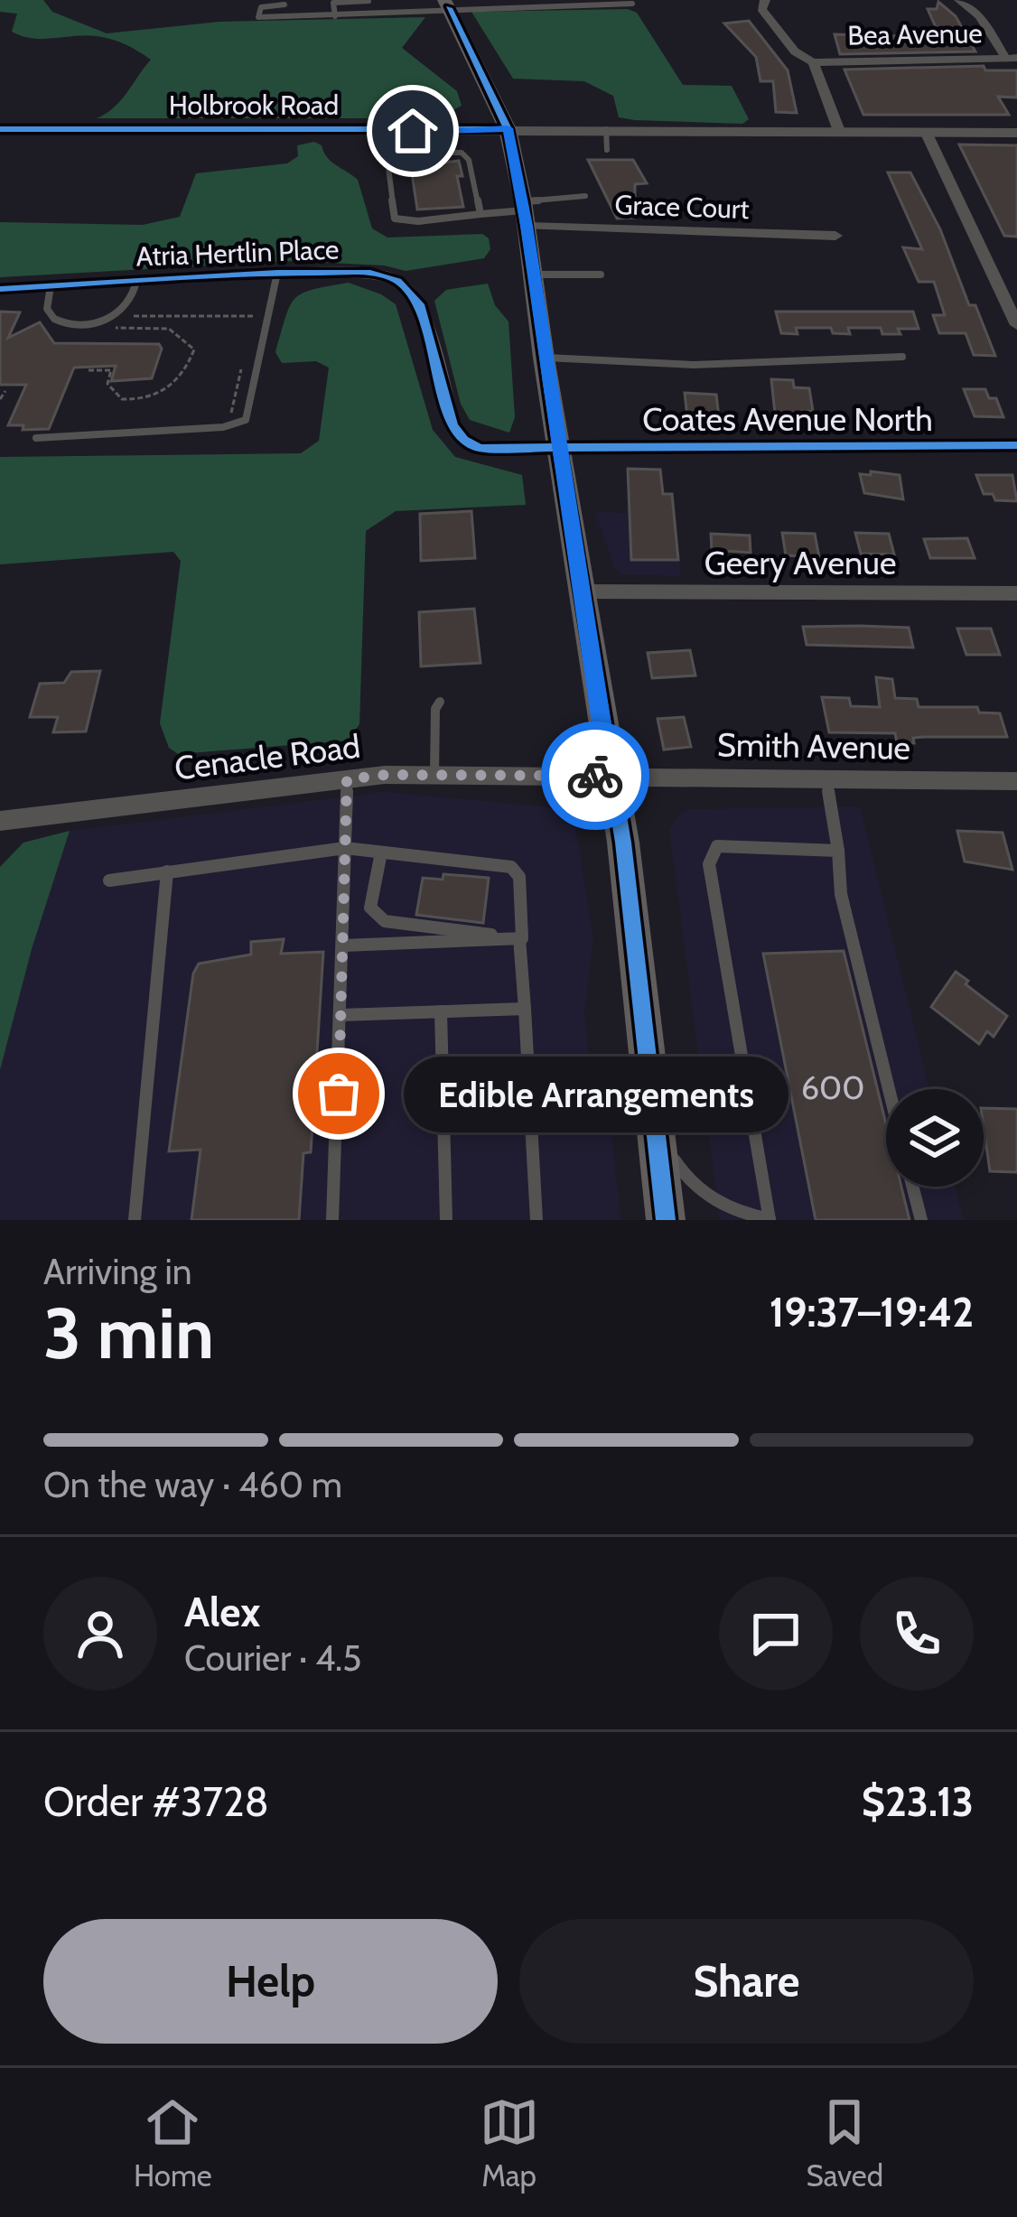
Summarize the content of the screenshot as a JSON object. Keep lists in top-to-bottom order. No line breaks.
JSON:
{"streets":{"street":["Bea Avenue","Holbrook Road","Grace Court","Atria Hertlin Place","Coates Avenue North","Geery Avenue","Smith Avenue","Cenacle Road"]},"crossings":[["Atria Hertlin Place","Coates Avenue North"],["Smith Avenue","Cenacle Road"]],"places":["Edible Arrangements"],"house_numbers":["600"],"page":{"bubble":"Edible Arrangements","heading":["3 min","Arriving in","19:37–19:42"],"panel":["Alex","Courier · 4.5","Order #3728","$23.13"],"bar":"On the way · 460 m","buttons":["Help","Share"],"tabs":["Home","Map","Saved"]}}
